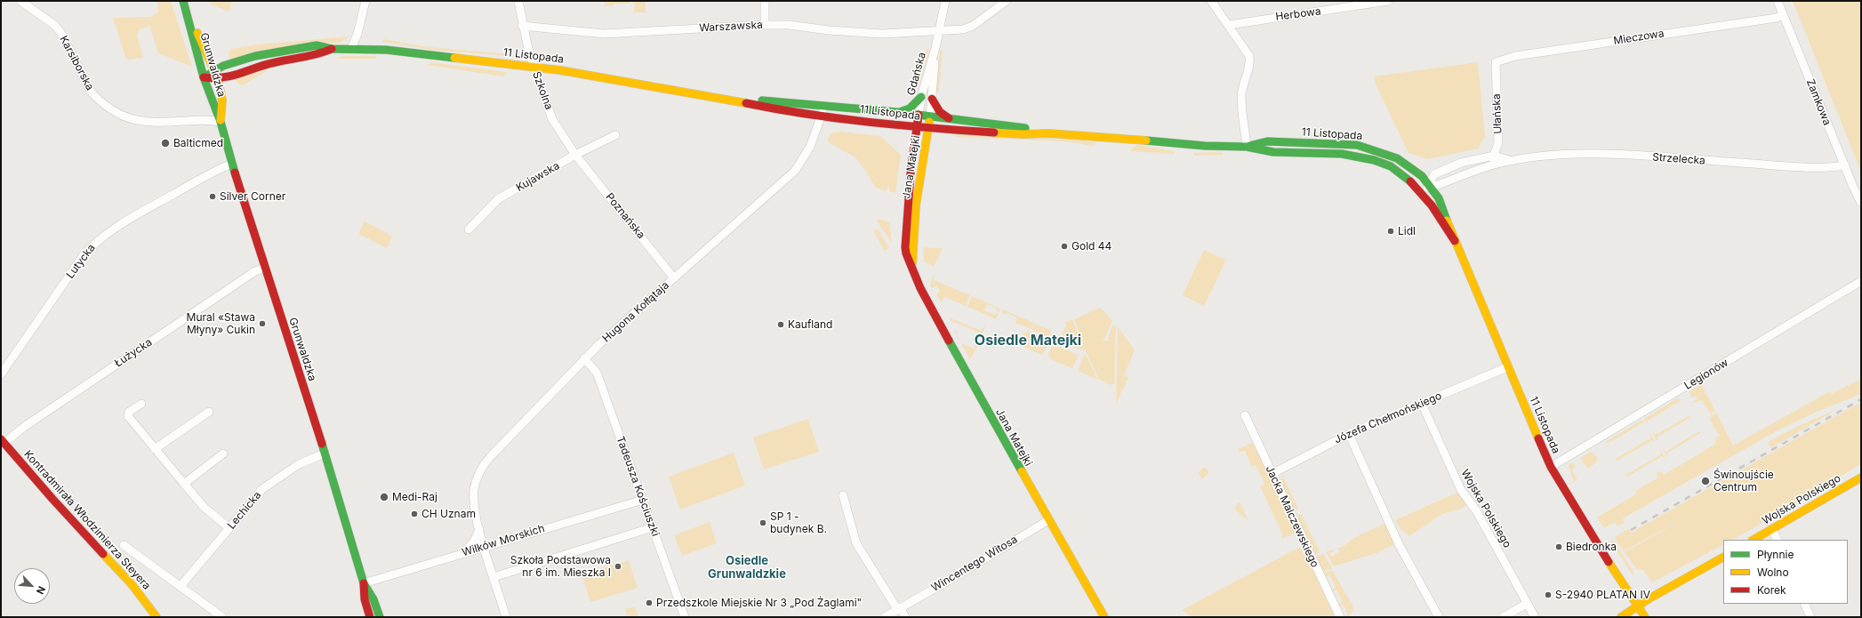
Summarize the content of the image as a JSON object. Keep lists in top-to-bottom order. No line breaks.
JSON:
{"streets":{"street":["Herbowa","Warszawska","Mieczowa","11 Listopada","Karsiborska","Grunwaldzka","Gdańska","Szkolna","Zamkowa","Ułańska","Strzelecka","Jana Matejki","Kujawska","Poznańska","Lutycka","Hugona Kołłątaja","Łużycka","Legionów","Józefa Chełmońskiego","Tadeusza Kościuszki","Wojska Polskiego","Lechicka","Jacka Malczewskiego","Kontradmirała Włodzimierza Steyera","Wilków Morskich","Wincentego Witosa"]},"crossings":[["Warszawska","Gdańska"],["Warszawska","Szkolna"],["Mieczowa","Zamkowa"],["Mieczowa","Ułańska"],["11 Listopada","Grunwaldzka"],["11 Listopada","Gdańska"],["11 Listopada","Szkolna"],["11 Listopada","Strzelecka"],["11 Listopada","Jana Matejki"],["11 Listopada","Hugona Kołłątaja"],["11 Listopada","Legionów"],["11 Listopada","Józefa Chełmońskiego"],["Karsiborska","Grunwaldzka"],["Grunwaldzka","Lutycka"],["Grunwaldzka","Łużycka"],["Grunwaldzka","Lechicka"],["Grunwaldzka","Wilków Morskich"],["Gdańska","Jana Matejki"],["Szkolna","Kujawska"],["Szkolna","Poznańska"],["Zamkowa","Strzelecka"],["Ułańska","Strzelecka"],["Jana Matejki","Wincentego Witosa"],["Kujawska","Poznańska"],["Poznańska","Hugona Kołłątaja"],["Hugona Kołłątaja","Tadeusza Kościuszki"],["Hugona Kołłątaja","Wilków Morskich"],["Łużycka","Kontradmirała Włodzimierza Steyera"],["Józefa Chełmońskiego","Wojska Polskiego"],["Józefa Chełmońskiego","Jacka Malczewskiego"],["Tadeusza Kościuszki","Wilków Morskich"],["Lechicka","Kontradmirała Włodzimierza Steyera"]],"districts":["Osiedle Matejki","Osiedle Grunwaldzkie"],"places":["Balticmed","Silver Corner","Lidl","Gold 44","Mural «Stawa Młyny» Cukin","Kaufland","Świnoujście Centrum","Medi-Raj","CH Uznam","SP 1 - budynek B.","Biedronka","Szkoła Podstawowa nr 6 im. Mieszka I","S-2940 PLATAN IV","Przedszkole Miejskie Nr 3 „Pod Żaglami\""],"legend":["Płynnie","Wolno","Korek"],"north":"bottom right"}
